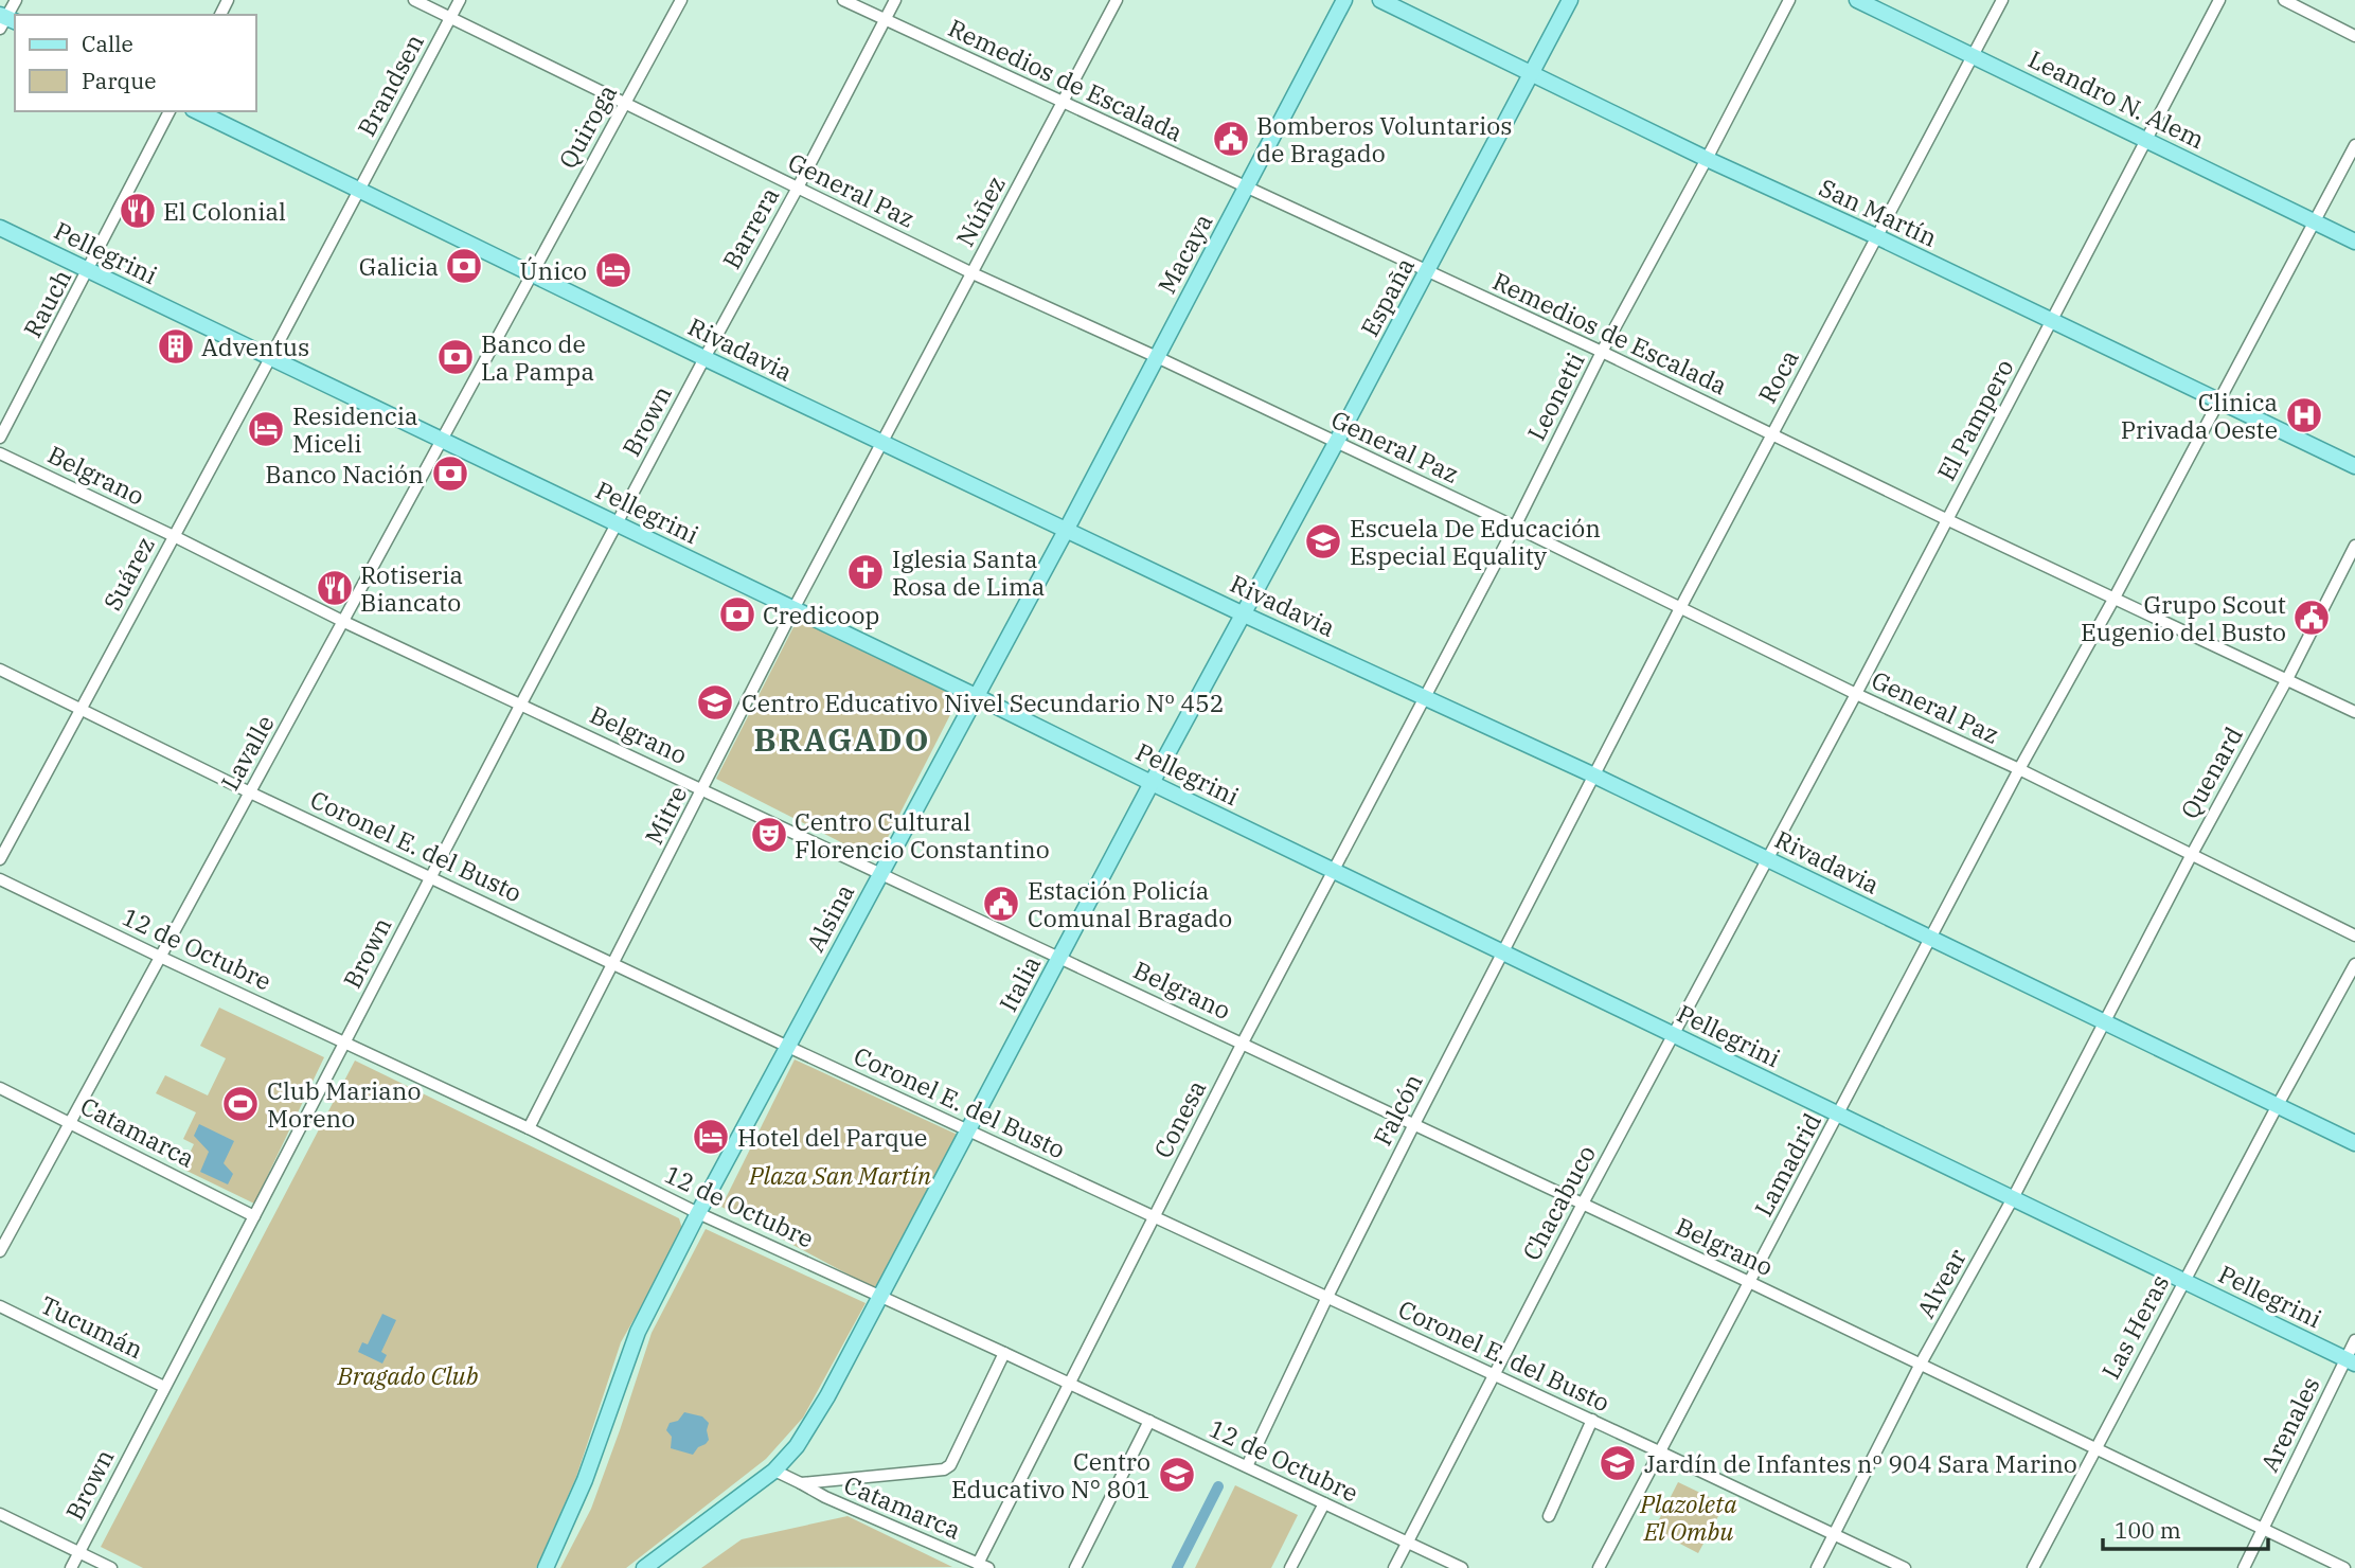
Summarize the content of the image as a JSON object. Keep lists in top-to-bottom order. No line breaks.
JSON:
{"streets":{"main road":["Leandro N. Alem","San Martín","Pellegrini","Macaya","España","Rivadavia","Alsina","Italia"],"street":["Remedios de Escalada","Brandsen","Quiroga","General Paz","Núñez","Barrera","Rauch","Roca","Leonetti","El Pampero","Brown","Belgrano","Suárez","Lavalle","Quenard","Mitre","Coronel E. del Busto","12 de Octubre","Falcón","Conesa","Catamarca","Lamadrid","Chacabuco","Alvear","Tucumán","Las Heras","Arenales"]},"crossings":[["Remedios de Escalada","Núñez"],["Remedios de Escalada","Barrera"],["Remedios de Escalada","Macaya"],["Remedios de Escalada","España"],["Remedios de Escalada","Roca"],["Remedios de Escalada","Leonetti"],["Remedios de Escalada","El Pampero"],["Remedios de Escalada","Quenard"],["Remedios de Escalada","Lamadrid"],["Brandsen","General Paz"],["Brandsen","Rivadavia"],["Brandsen","Suárez"],["Leandro N. Alem","Roca"],["Leandro N. Alem","El Pampero"],["Leandro N. Alem","Lamadrid"],["Quiroga","General Paz"],["Quiroga","Rivadavia"],["Quiroga","Lavalle"],["General Paz","Núñez"],["General Paz","Barrera"],["General Paz","Macaya"],["General Paz","España"],["General Paz","Roca"],["General Paz","Leonetti"],["General Paz","El Pampero"],["General Paz","Quenard"],["General Paz","Lamadrid"],["Núñez","Rivadavia"],["Núñez","Mitre"],["San Martín","España"],["San Martín","Roca"],["San Martín","Leonetti"],["San Martín","El Pampero"],["San Martín","Lamadrid"],["Barrera","Rivadavia"],["Barrera","Brown"],["Pellegrini","Rauch"],["Pellegrini","Brown"],["Pellegrini","Suárez"],["Pellegrini","Lavalle"],["Pellegrini","Mitre"],["Pellegrini","Alsina"],["Pellegrini","Italia"],["Pellegrini","Falcón"],["Pellegrini","Conesa"],["Pellegrini","Lamadrid"],["Pellegrini","Chacabuco"],["Pellegrini","Alvear"],["Pellegrini","Las Heras"],["Pellegrini","Arenales"],["Macaya","Rivadavia"],["Macaya","Alsina"],["España","Rivadavia"],["España","Italia"],["Rivadavia","Roca"],["Rivadavia","Leonetti"],["Rivadavia","El Pampero"],["Rivadavia","Brown"],["Rivadavia","Suárez"],["Rivadavia","Lavalle"],["Rivadavia","Quenard"],["Rivadavia","Mitre"],["Rivadavia","Alsina"],["Rivadavia","Italia"],["Rivadavia","Falcón"],["Rivadavia","Conesa"],["Rivadavia","Lamadrid"],["Rivadavia","Chacabuco"],["Rivadavia","Alvear"],["Rivadavia","Las Heras"],["Roca","Falcón"],["Leonetti","Conesa"],["El Pampero","Chacabuco"],["Brown","Belgrano"],["Brown","Coronel E. del Busto"],["Brown","12 de Octubre"],["Brown","Catamarca"],["Brown","Tucumán"],["Belgrano","Suárez"],["Belgrano","Lavalle"],["Belgrano","Mitre"],["Belgrano","Alsina"],["Belgrano","Italia"],["Belgrano","Falcón"],["Belgrano","Conesa"],["Belgrano","Lamadrid"],["Belgrano","Chacabuco"],["Belgrano","Alvear"],["Belgrano","Las Heras"],["Belgrano","Arenales"],["Suárez","Coronel E. del Busto"],["Lavalle","Coronel E. del Busto"],["Lavalle","12 de Octubre"],["Lavalle","Catamarca"],["Quenard","Alvear"],["Mitre","Coronel E. del Busto"],["Mitre","12 de Octubre"],["Coronel E. del Busto","Alsina"],["Coronel E. del Busto","Italia"],["Coronel E. del Busto","Falcón"],["Coronel E. del Busto","Conesa"],["Coronel E. del Busto","Lamadrid"],["Coronel E. del Busto","Chacabuco"],["Coronel E. del Busto","Alvear"],["Alsina","12 de Octubre"],["12 de Octubre","Italia"],["12 de Octubre","Falcón"],["12 de Octubre","Conesa"],["12 de Octubre","Chacabuco"],["Italia","Catamarca"],["Conesa","Catamarca"]],"districts":["BRAGADO"],"parks":["Plaza San Martín","Bragado Club","Plazoleta El Ombu"],"places":{"public building":["Bomberos Voluntarios de Bragado","Grupo Scout Eugenio del Busto","Estación Policía Comunal Bragado"],"restaurant":["El Colonial","Rotiseria Biancato"],"bank":["Galicia","Banco de La Pampa","Banco Nación","Credicoop"],"hotel":["Único","Residencia Miceli","Hotel del Parque"],"building":["Adventus"],"hospital":["Clinica Privada Oeste"],"school or university":["Escuela De Educación Especial Equality","Centro Educativo Nivel Secundario Nº 452","Jardín de Infantes nº 904 Sara Marino","Centro Educativo N° 801"],"church":["Iglesia Santa Rosa de Lima"],"theatre":["Centro Cultural Florencio Constantino"],"sports":["Club Mariano Moreno"]},"legend":["Calle","Parque"],"scale_bar":"100 m"}
